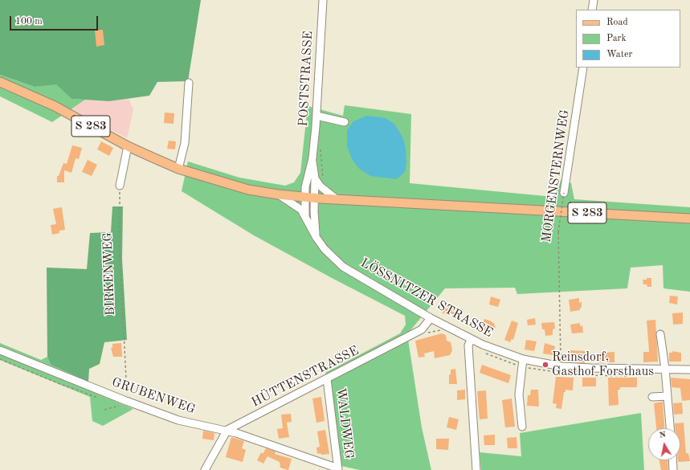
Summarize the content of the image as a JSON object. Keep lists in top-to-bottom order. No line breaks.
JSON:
{"streets":{"main road":["S 283"],"street":["POSTSTRASSE","MORGENSTERNWEG","LÖSSNITZER STRASSE","HÜTTENSTRASSE","GRUBENWEG","WALDWEG"],"path":["BIRKENWEG"]},"crossings":[["POSTSTRASSE","S 283"],["POSTSTRASSE","LÖSSNITZER STRASSE"],["S 283","LÖSSNITZER STRASSE"],["MORGENSTERNWEG","LÖSSNITZER STRASSE"],["BIRKENWEG","GRUBENWEG"],["LÖSSNITZER STRASSE","HÜTTENSTRASSE"],["HÜTTENSTRASSE","GRUBENWEG"],["HÜTTENSTRASSE","WALDWEG"],["GRUBENWEG","WALDWEG"]],"places":["Reinsdorf, Gasthof Forsthaus"],"legend":["Road","Park","Water"],"scale_bar":"100 m","north":"top"}
